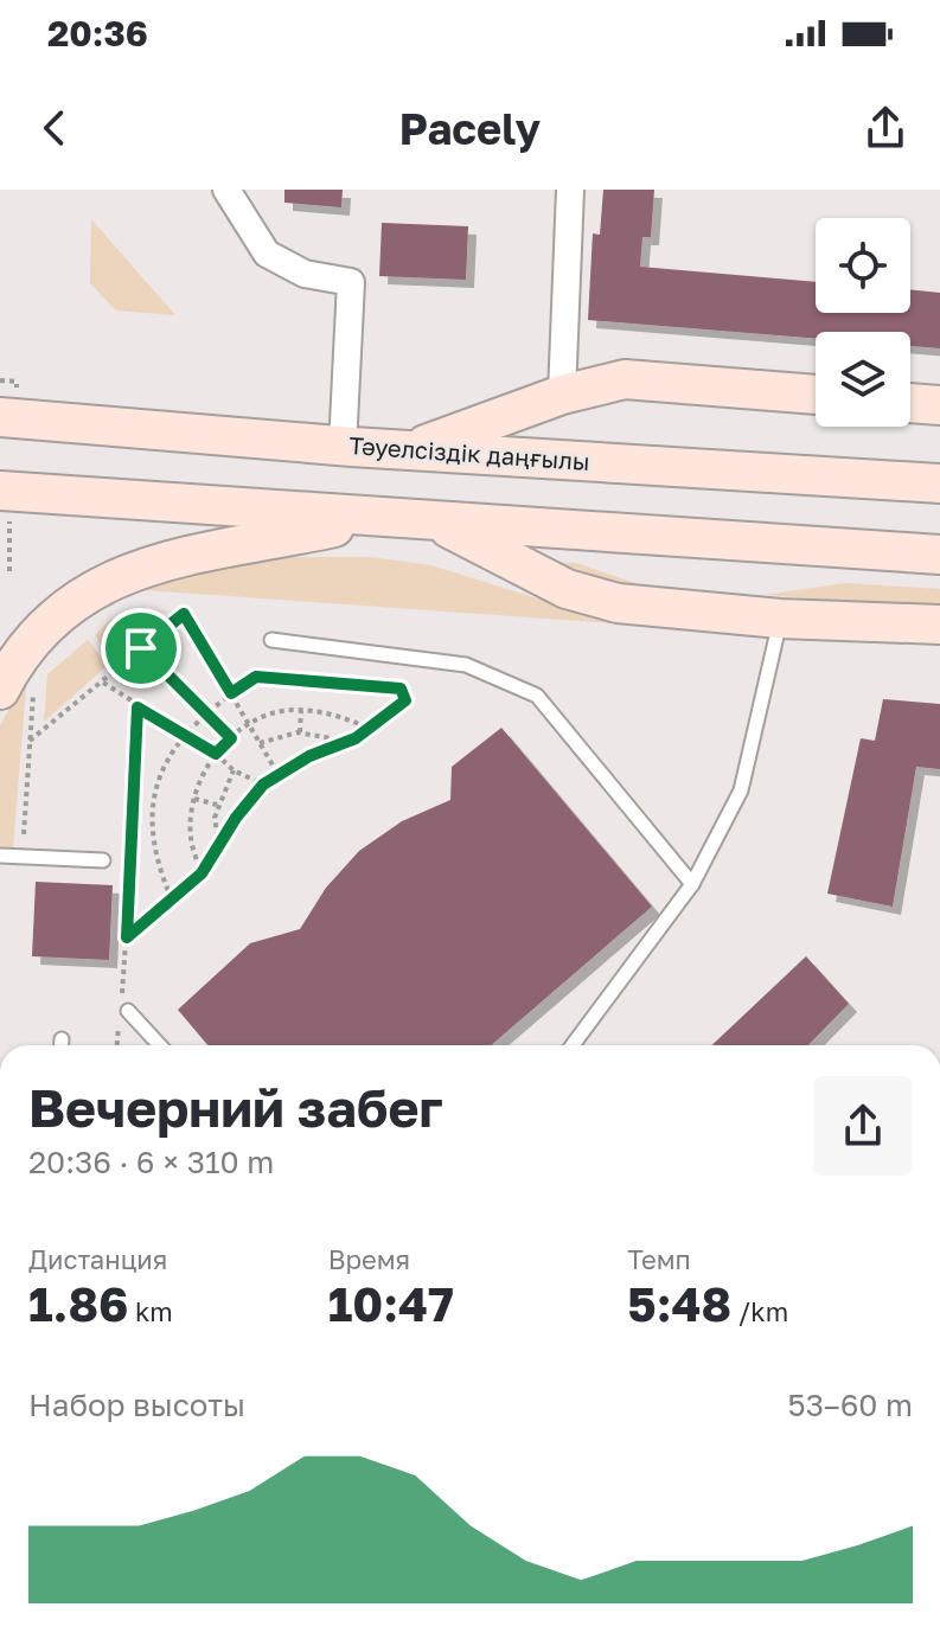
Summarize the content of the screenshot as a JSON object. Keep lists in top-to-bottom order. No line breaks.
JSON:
{"streets":{"main road":["Тәуелсіздік даңғылы"]},"page":{"status":"20:36","header":"Pacely","heading":["Вечерний забег","20:36 · 6 × 310 m"],"stats":[["Дистанция","1.86 km"],["Время","10:47"],["Темп","5:48 /km"]],"chart":["Набор высоты","53–60 m"]}}
